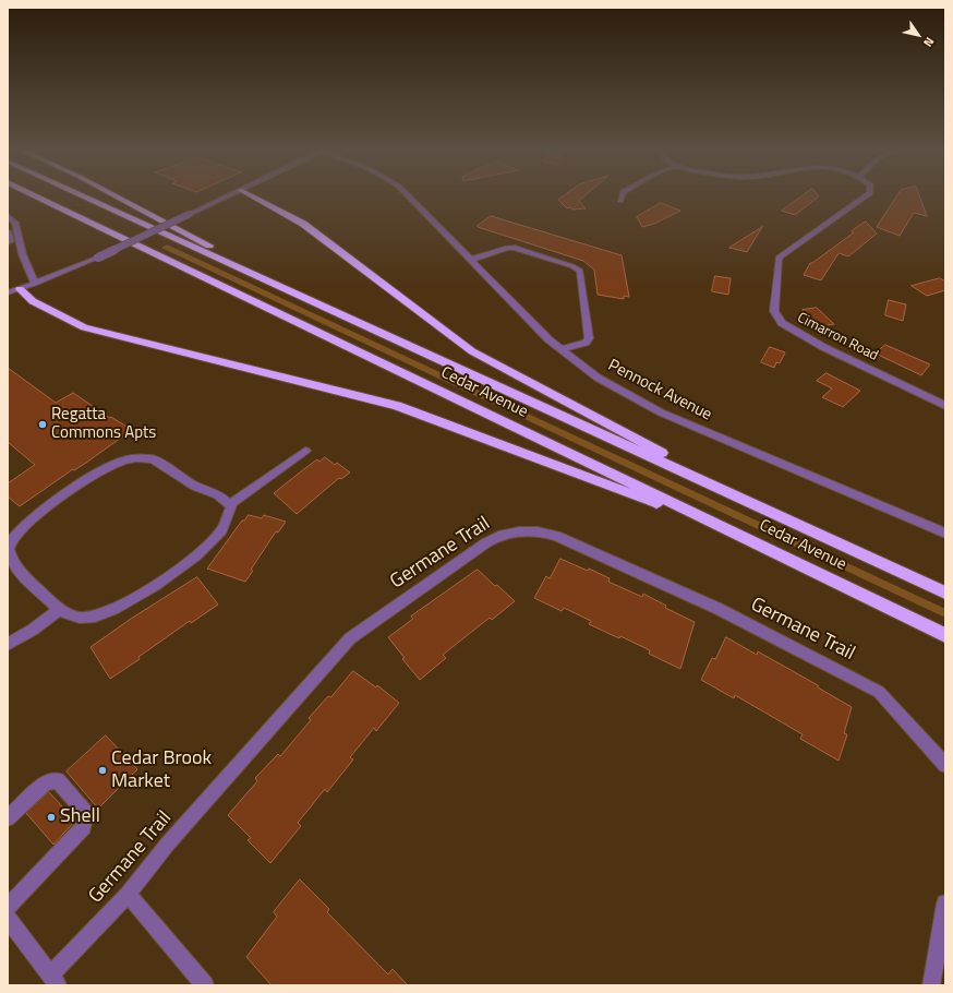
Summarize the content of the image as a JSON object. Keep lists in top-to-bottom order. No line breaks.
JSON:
{"streets":{"highway":["Cedar Avenue"],"street":["Cimarron Road","Pennock Avenue","Germane Trail"]},"places":["Regatta Commons Apts","Cedar Brook Market","Shell"],"north":"bottom right"}
